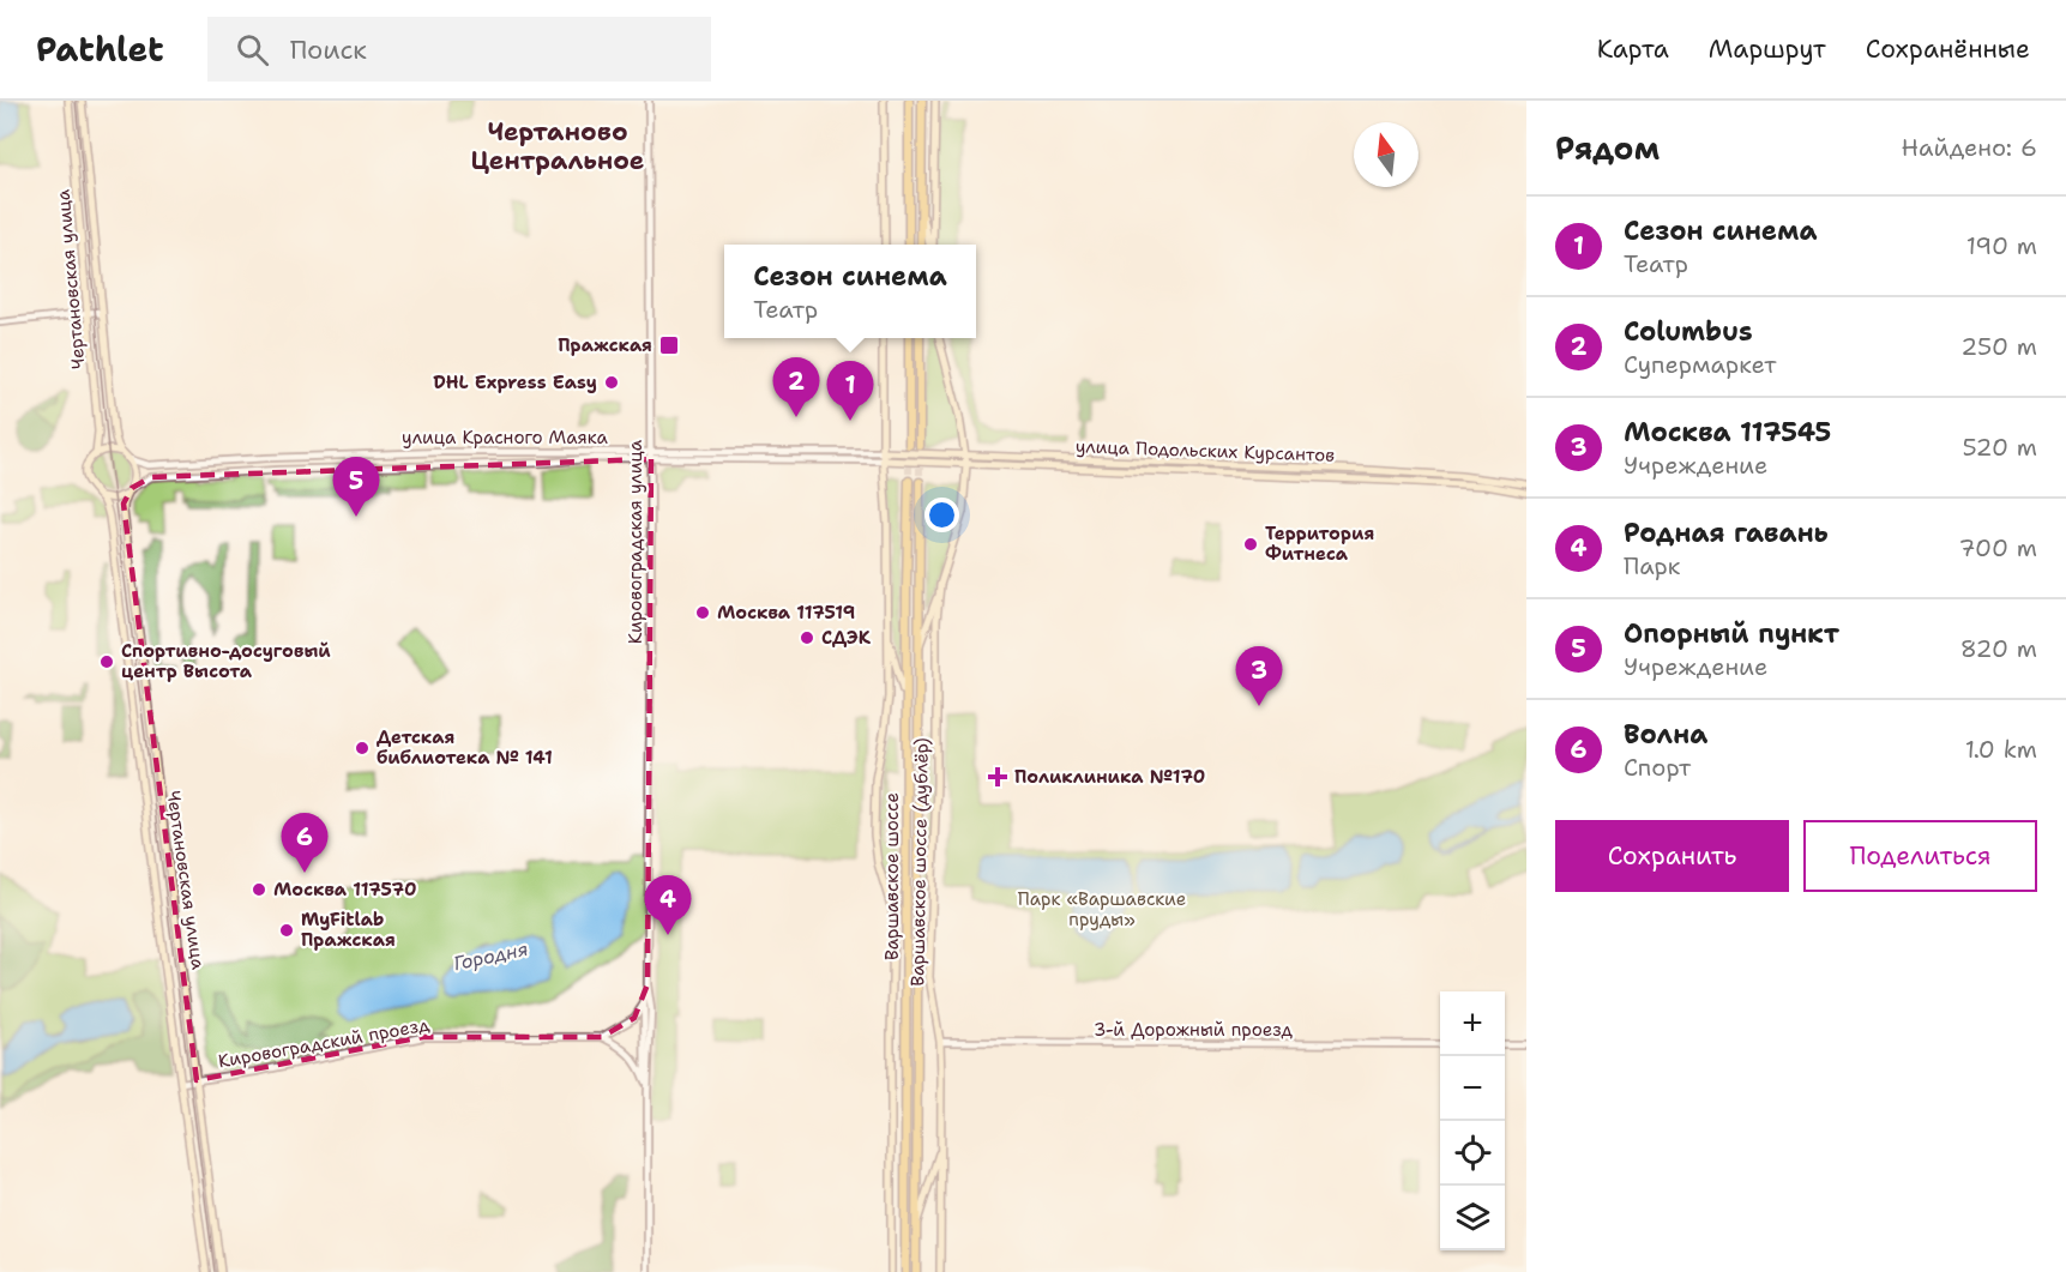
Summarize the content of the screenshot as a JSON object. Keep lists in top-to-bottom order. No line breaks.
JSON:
{"streets":{"main road":["Чертановская улица","улица Подольских Курсантов","Варшавское шоссе (дублёр)","Варшавское шоссе"],"street":["улица Красного Маяка","Кировоградская улица","3-й Дорожный проезд","Кировоградский проезд"]},"crossings":[["Чертановская улица","улица Красного Маяка"],["Чертановская улица","Кировоградский проезд"],["улица Красного Маяка","улица Подольских Курсантов"],["улица Красного Маяка","Кировоградская улица"],["улица Красного Маяка","Варшавское шоссе (дублёр)"],["улица Подольских Курсантов","Варшавское шоссе (дублёр)"],["Варшавское шоссе (дублёр)","3-й Дорожный проезд"]],"districts":["Чертаново Центральное"],"water":["Городня"],"parks":["Парк «Варшавские пруды»"],"places":{"transit":["Пражская"],"other":["DHL Express Easy","Территория Фитнеса","Москва 117519","СДЭК","Спортивно-досуговый центр Высота","Детская библиотека № 141","Москва 117570","MyFitlab Пражская"],"health":["Поликлиника №170"]},"north":"top","page":{"header":"Pathlet","search":"Поиск","nav":["Карта","Маршрут","Сохранённые"],"heading":["Рядом","Найдено: 6"],"list":[{"mark":"1","name":"Сезон синема","note":"Театр","value":"190 m"},{"mark":"2","name":"Columbus","note":"Супермаркет","value":"250 m"},{"mark":"3","name":"Москва 117545","note":"Учреждение","value":"520 m"},{"mark":"4","name":"Родная гавань","note":"Парк","value":"700 m"},{"mark":"5","name":"Опорный пункт","note":"Учреждение","value":"820 m"},{"mark":"6","name":"Волна","note":"Спорт","value":"1.0 km"}],"popup":["Сезон синема","Театр"],"pins":["2","1","5","3","6","4"],"buttons":["Сохранить","Поделиться"],"map_buttons":["+","−"]}}
